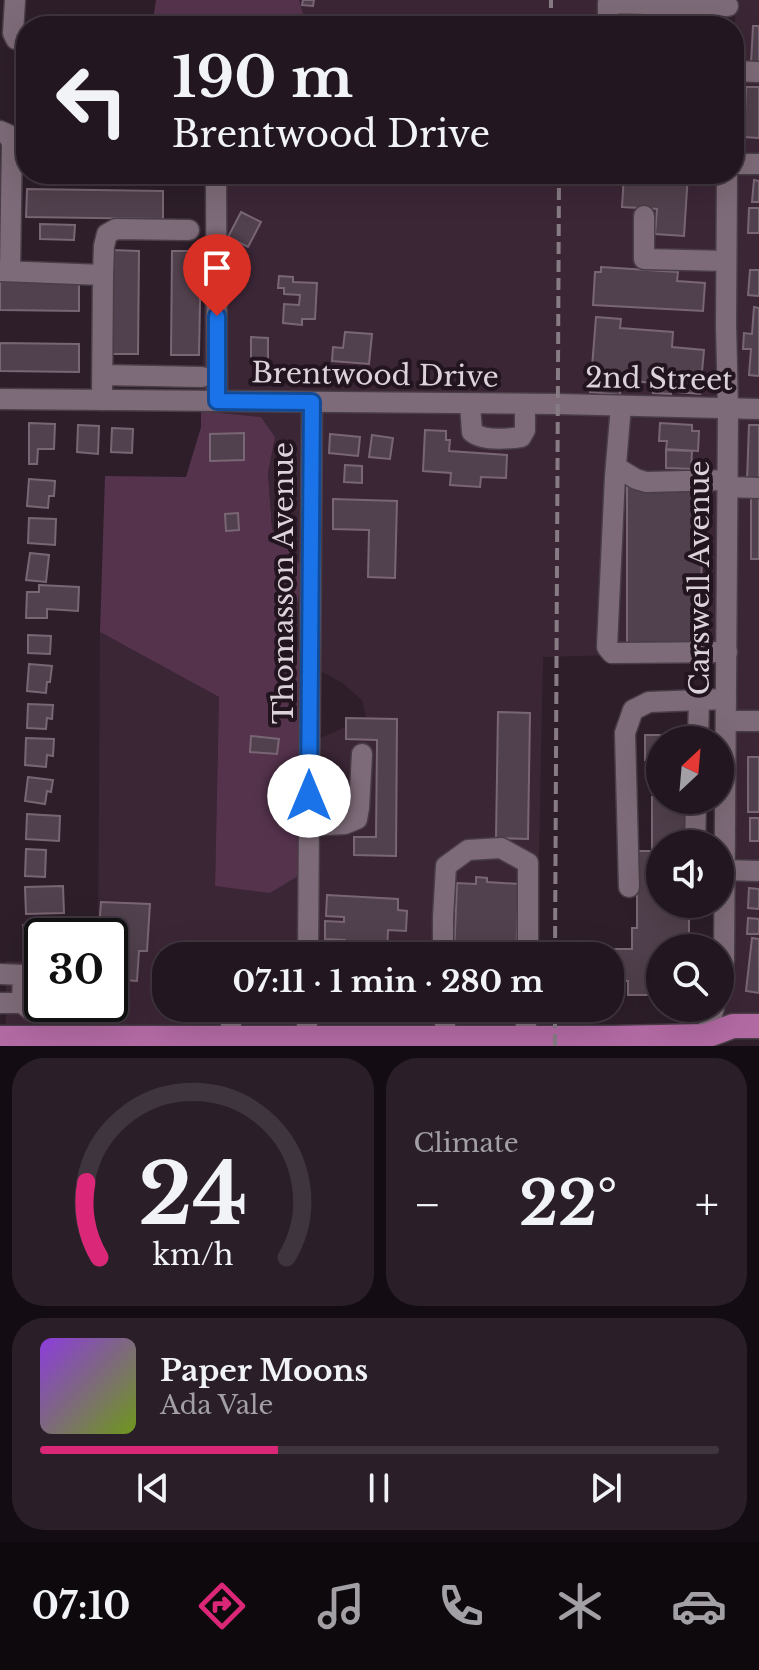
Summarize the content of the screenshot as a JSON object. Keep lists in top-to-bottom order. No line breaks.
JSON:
{"streets":{"street":["Brentwood Drive","2nd Street","Carswell Avenue","Thomasson Avenue"]},"crossings":[["Brentwood Drive","2nd Street"],["Brentwood Drive","Thomasson Avenue"],["2nd Street","Carswell Avenue"]],"north":"top right","page":{"turn":["190 m","Brentwood Drive"],"limit":"30","trip":"07:11 · 1 min · 280 m","tile":"Climate","heat":["−","22°","+"],"song":["Paper Moons","Ada Vale"],"tabs":"07:10","gauge":["24","km/h"]}}
